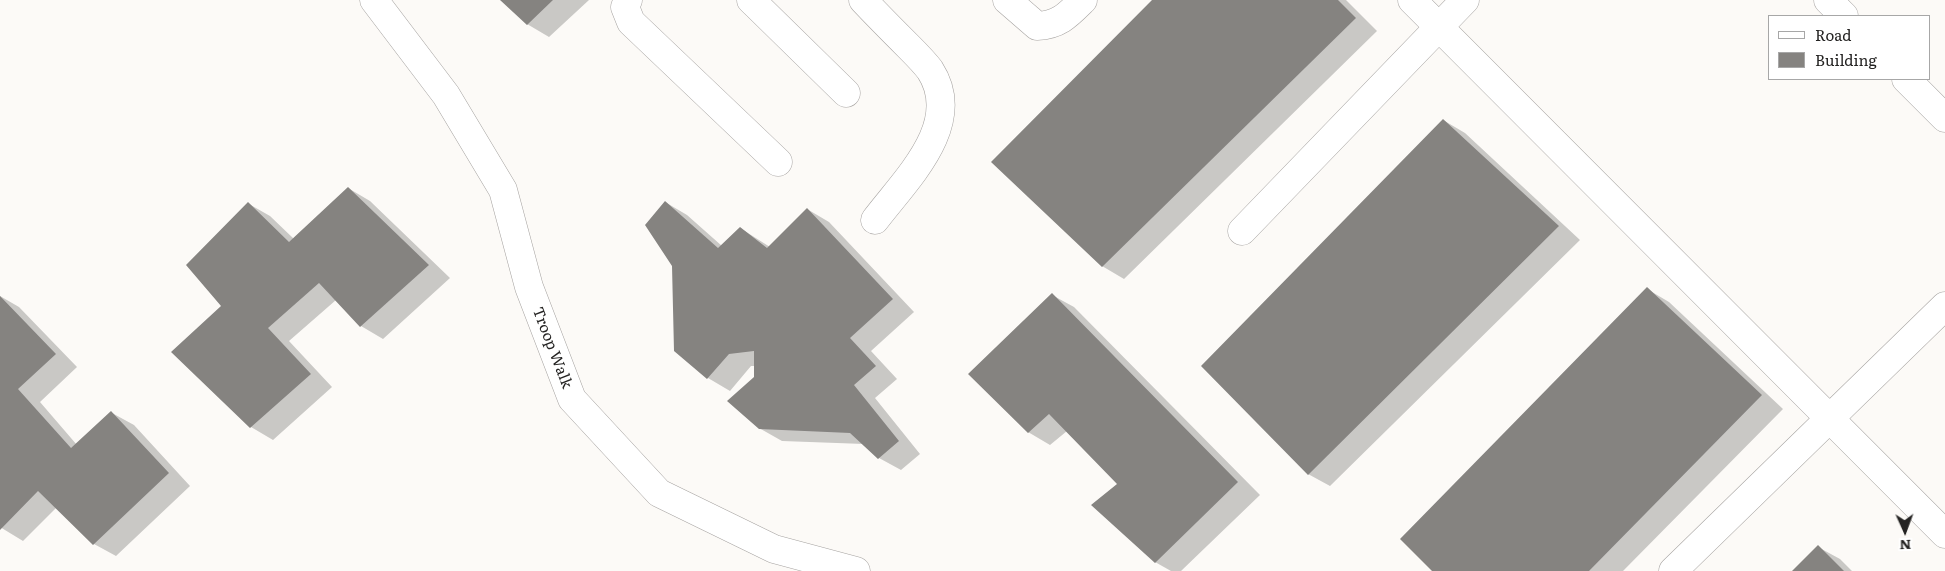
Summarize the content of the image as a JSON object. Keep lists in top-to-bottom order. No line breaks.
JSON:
{"streets":{"street":["Troop Walk"]},"legend":["Road","Building"],"north":"bottom"}
